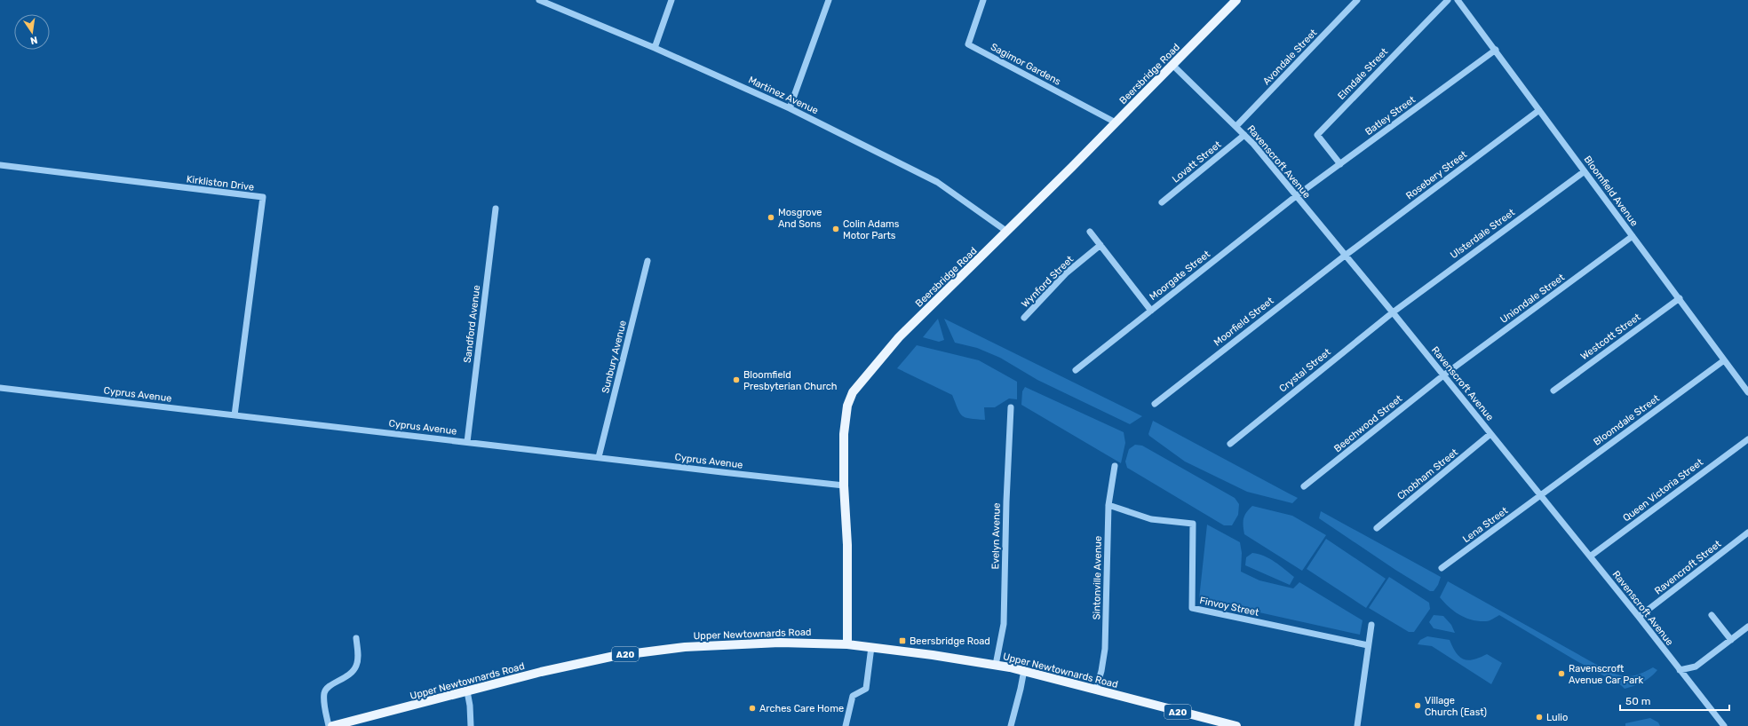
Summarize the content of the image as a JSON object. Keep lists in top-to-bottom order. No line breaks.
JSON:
{"streets":{"main road":["Beersbridge Road","Upper Newtownards Road","A20"],"street":["Avondale Street","Sagimor Gardens","Elmdale Street","Martinez Avenue","Batley Street","Lovatt Street","Ravenscroft Avenue","Rosebery Street","Kirkliston Drive","Bloomfield Avenue","Ulsterdale Street","Moorgate Street","Wynford Street","Uniondale Street","Moorfield Street","Sandford Avenue","Westcott Street","Sunbury Avenue","Crystal Street","Cyprus Avenue","Bloomdale Street","Beechwood Street","Chobham Street","Queen Victoria Street","Lena Street","Evelyn Avenue","Ravencroft Street","Sintonville Avenue","Finvoy Street"]},"crossings":[["Avondale Street","Ravenscroft Avenue"],["Sagimor Gardens","Beersbridge Road"],["Beersbridge Road","Martinez Avenue"],["Beersbridge Road","Ravenscroft Avenue"],["Beersbridge Road","Cyprus Avenue"],["Beersbridge Road","Upper Newtownards Road"],["Elmdale Street","Batley Street"],["Batley Street","Ravenscroft Avenue"],["Batley Street","Bloomfield Avenue"],["Batley Street","Moorgate Street"],["Lovatt Street","Ravenscroft Avenue"],["Ravenscroft Avenue","Rosebery Street"],["Ravenscroft Avenue","Ulsterdale Street"],["Ravenscroft Avenue","Moorgate Street"],["Ravenscroft Avenue","Uniondale Street"],["Ravenscroft Avenue","Moorfield Street"],["Ravenscroft Avenue","Crystal Street"],["Ravenscroft Avenue","Bloomdale Street"],["Ravenscroft Avenue","Beechwood Street"],["Ravenscroft Avenue","Chobham Street"],["Ravenscroft Avenue","Queen Victoria Street"],["Ravenscroft Avenue","Lena Street"],["Ravenscroft Avenue","Ravencroft Street"],["Rosebery Street","Bloomfield Avenue"],["Rosebery Street","Moorfield Street"],["Kirkliston Drive","Cyprus Avenue"],["Bloomfield Avenue","Ulsterdale Street"],["Bloomfield Avenue","Uniondale Street"],["Bloomfield Avenue","Westcott Street"],["Bloomfield Avenue","Bloomdale Street"],["Ulsterdale Street","Crystal Street"],["Uniondale Street","Beechwood Street"],["Sandford Avenue","Cyprus Avenue"],["Sunbury Avenue","Cyprus Avenue"],["Bloomdale Street","Lena Street"],["Evelyn Avenue","Upper Newtownards Road"],["Sintonville Avenue","Finvoy Street"],["Sintonville Avenue","Upper Newtownards Road"]],"places":{"other":["Mosgrove And Sons","Colin Adams Motor Parts","Bloomfield Presbyterian Church","Ravenscroft Avenue Car Park","Village Church (East)","Arches Care Home","Lulio"],"transit":["Beersbridge Road"]},"scale_bar":"50 m","north":"bottom"}
